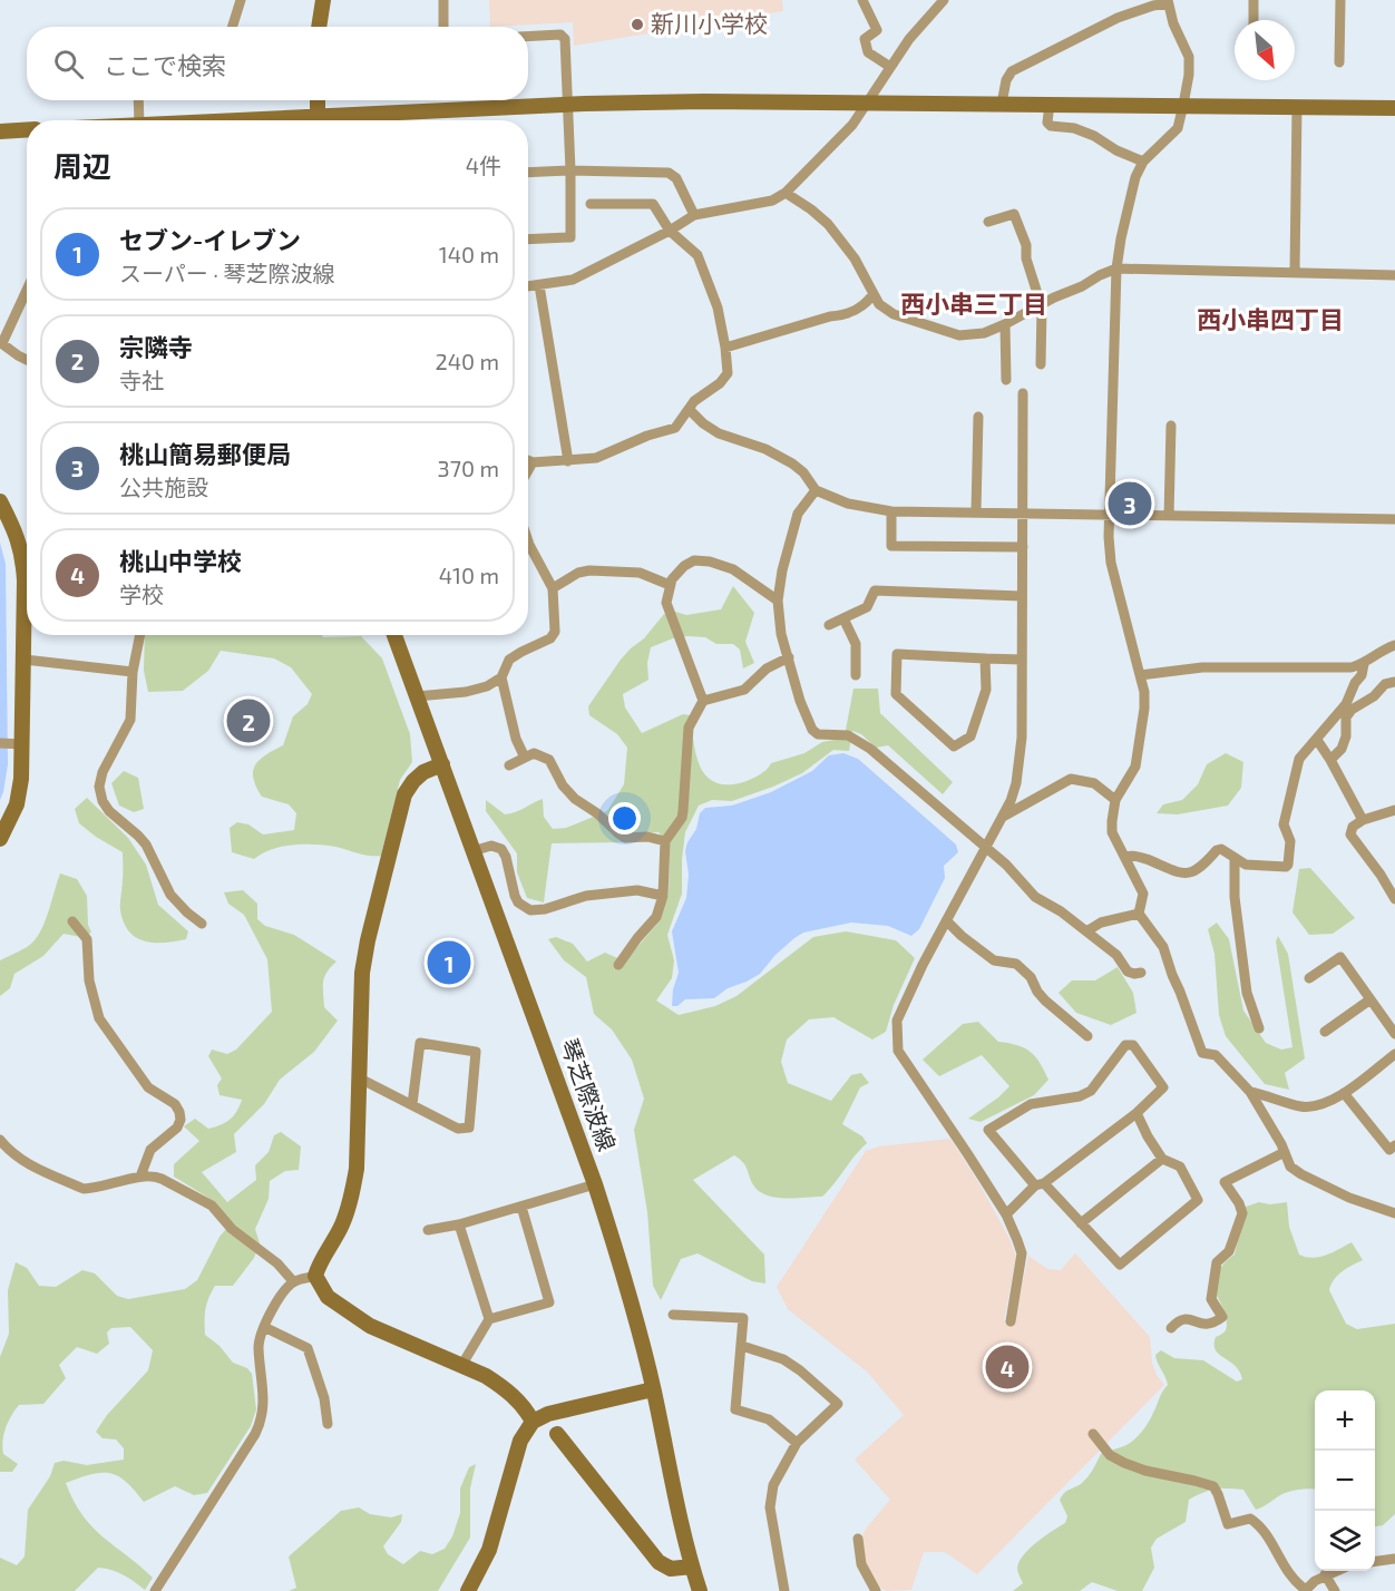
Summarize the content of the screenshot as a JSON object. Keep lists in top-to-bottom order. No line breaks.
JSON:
{"streets":{"street":["琴芝際波線"]},"districts":["西小串三丁目","西小串四丁目"],"places":["新川小学校"],"north":"bottom right","page":{"search":"ここで検索","heading":["周辺","4件"],"list":[{"mark":"1","name":"セブン-イレブン","note":"スーパー · 琴芝際波線","value":"140 m"},{"mark":"2","name":"宗隣寺","note":"寺社","value":"240 m"},{"mark":"3","name":"桃山簡易郵便局","note":"公共施設","value":"370 m"},{"mark":"4","name":"桃山中学校","note":"学校","value":"410 m"}],"pins":["3","2","1","4"],"map_buttons":["+","−"]}}
